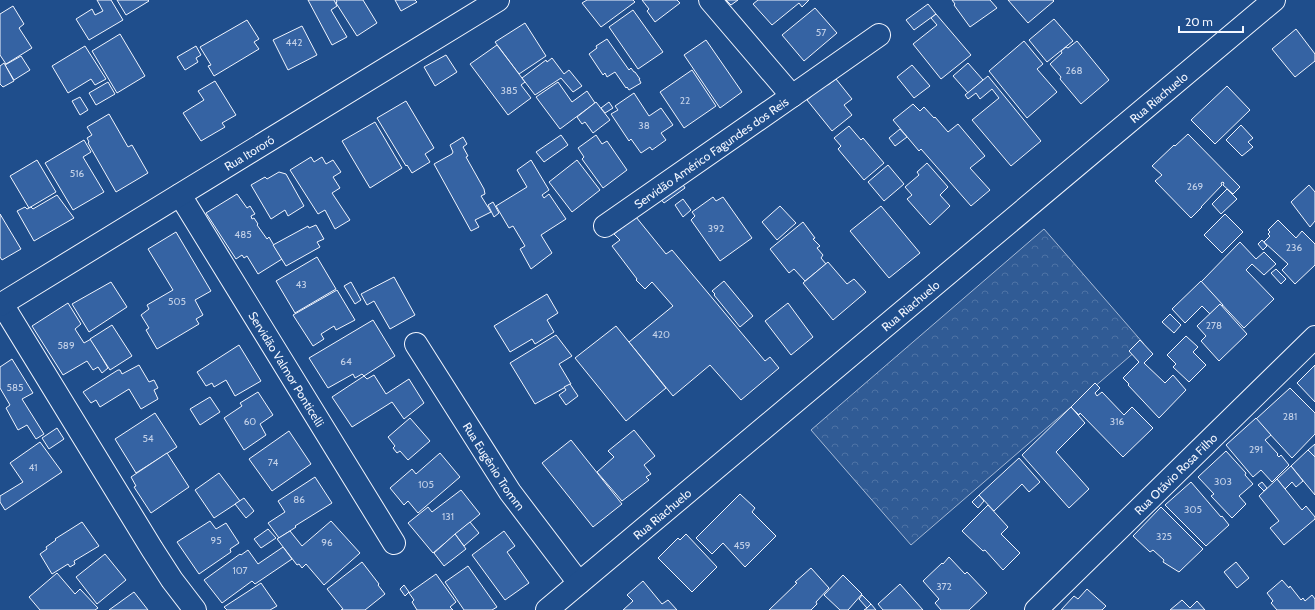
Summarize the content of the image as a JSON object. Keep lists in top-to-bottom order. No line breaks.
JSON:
{"streets":{"street":["Rua Riachuelo","Servidão Américo Fagundes dos Reis","Rua Itororó","Servidão Valmor Ponticelli","Rua Eugênio Tromm","Rua Otávio Rosa Filho"]},"crossings":[["Rua Riachuelo","Rua Eugênio Tromm"],["Rua Itororó","Servidão Valmor Ponticelli"]],"house_numbers":["57","442","268","385","22","38","516","269","392","485","236","43","505","278","420","589","64","585","281","60","316","54","291","74","41","303","105","86","305","131","325","95","96","459","107","372"],"scale_bar":"20 m"}
